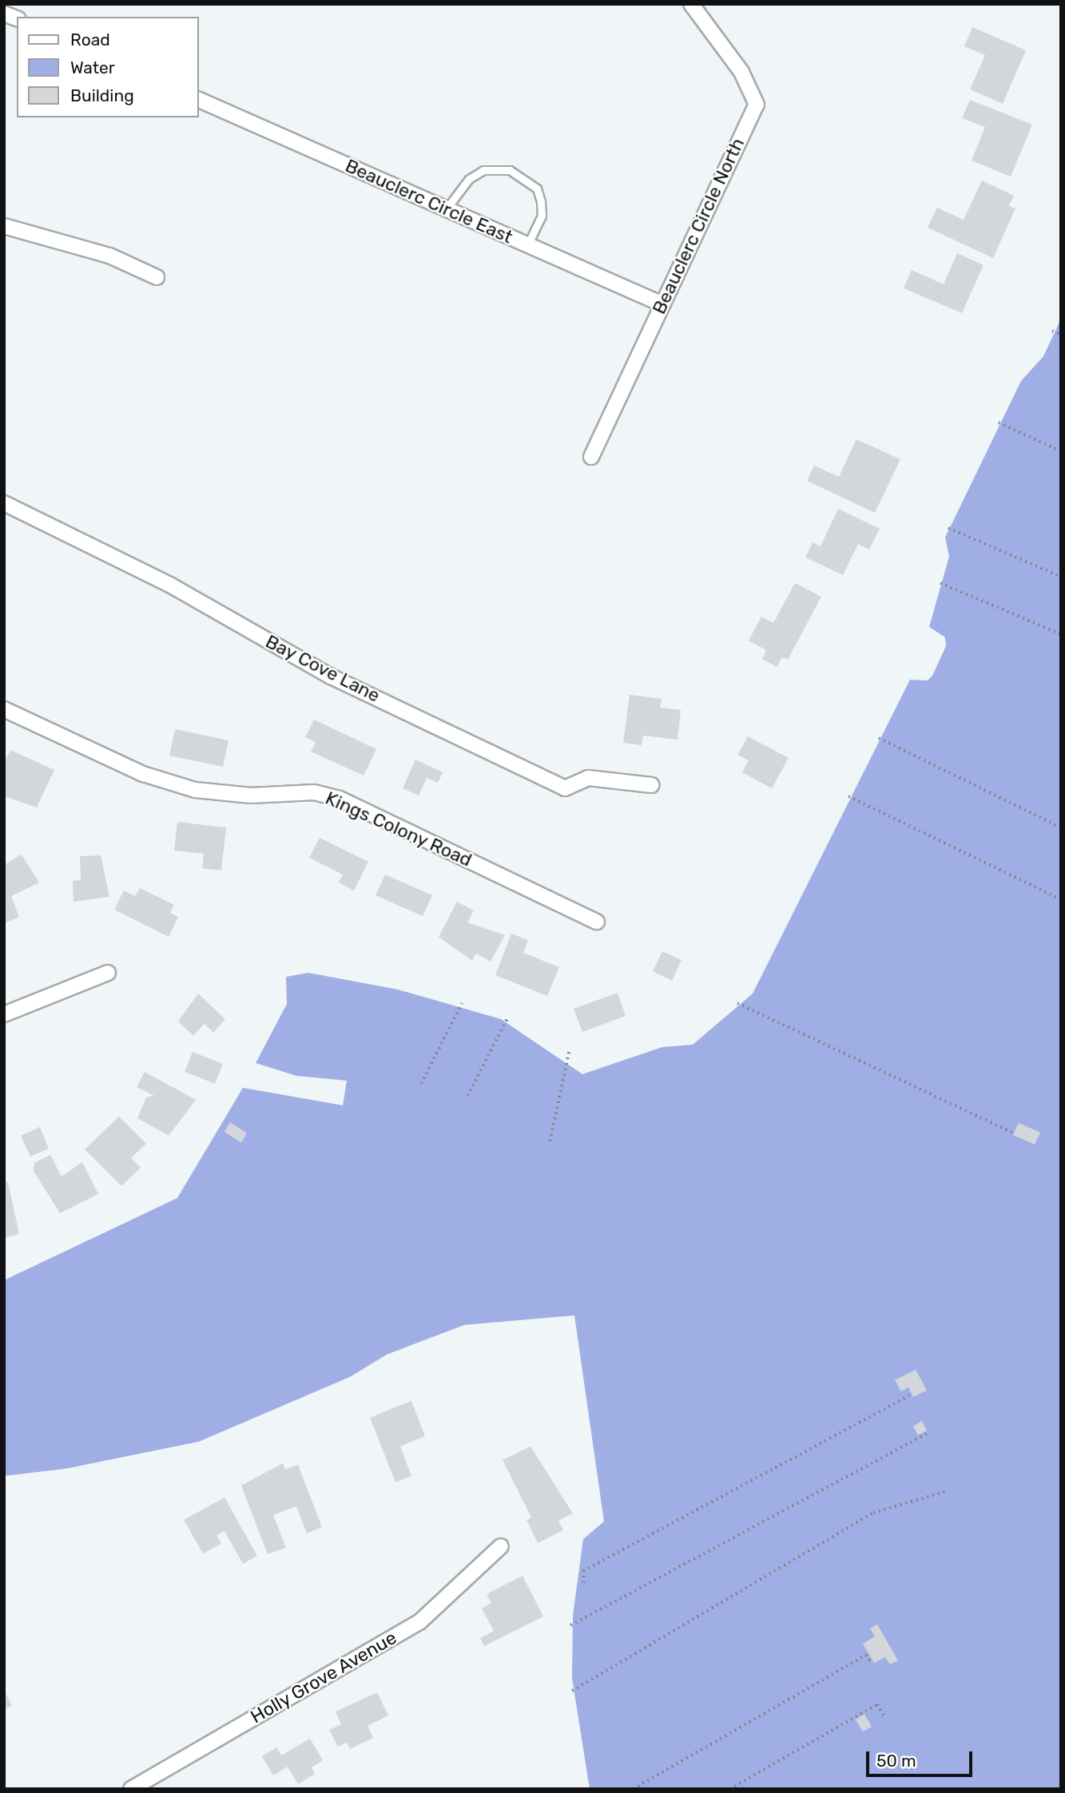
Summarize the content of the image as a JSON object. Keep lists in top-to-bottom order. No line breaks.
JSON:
{"streets":{"street":["Beauclerc Circle East","Beauclerc Circle North","Bay Cove Lane","Kings Colony Road","Holly Grove Avenue"]},"crossings":[["Beauclerc Circle East","Beauclerc Circle North"]],"legend":["Road","Water","Building"],"scale_bar":"50 m"}
